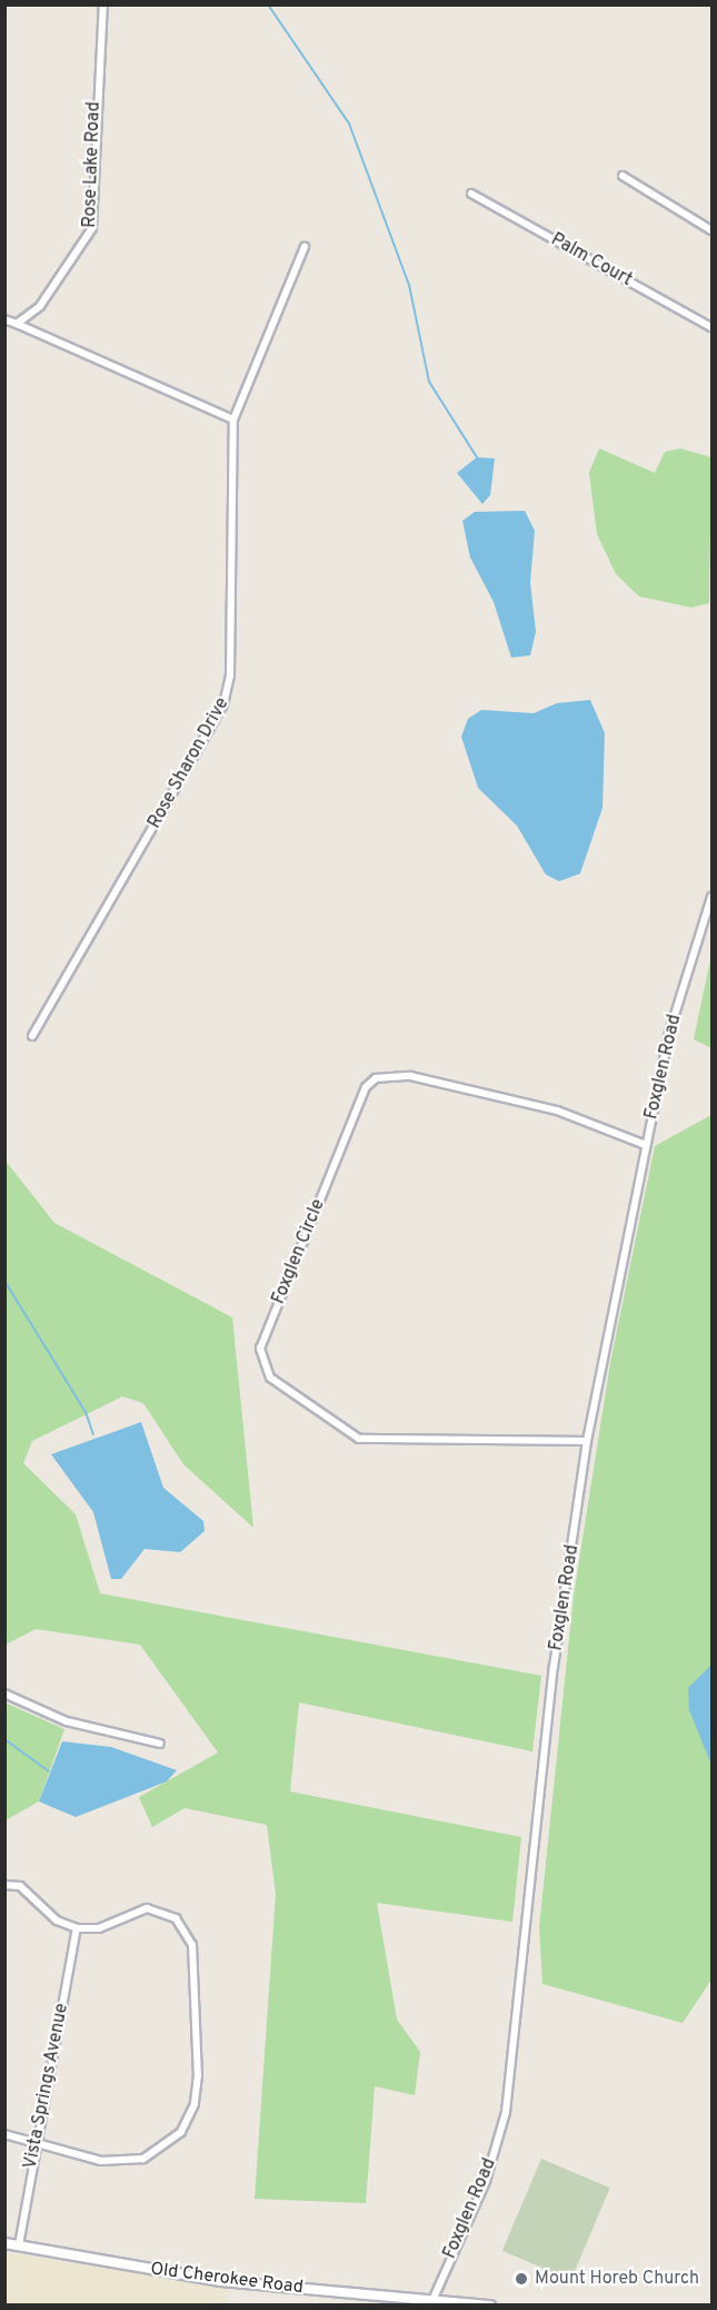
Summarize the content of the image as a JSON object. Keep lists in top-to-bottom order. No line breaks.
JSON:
{"streets":{"street":["Rose Lake Road","Palm Court","Rose Sharon Drive","Foxglen Road","Foxglen Circle","Vista Springs Avenue","Old Cherokee Road"]},"crossings":[["Foxglen Road","Foxglen Circle"],["Foxglen Road","Old Cherokee Road"],["Vista Springs Avenue","Old Cherokee Road"]],"places":["Mount Horeb Church"]}
